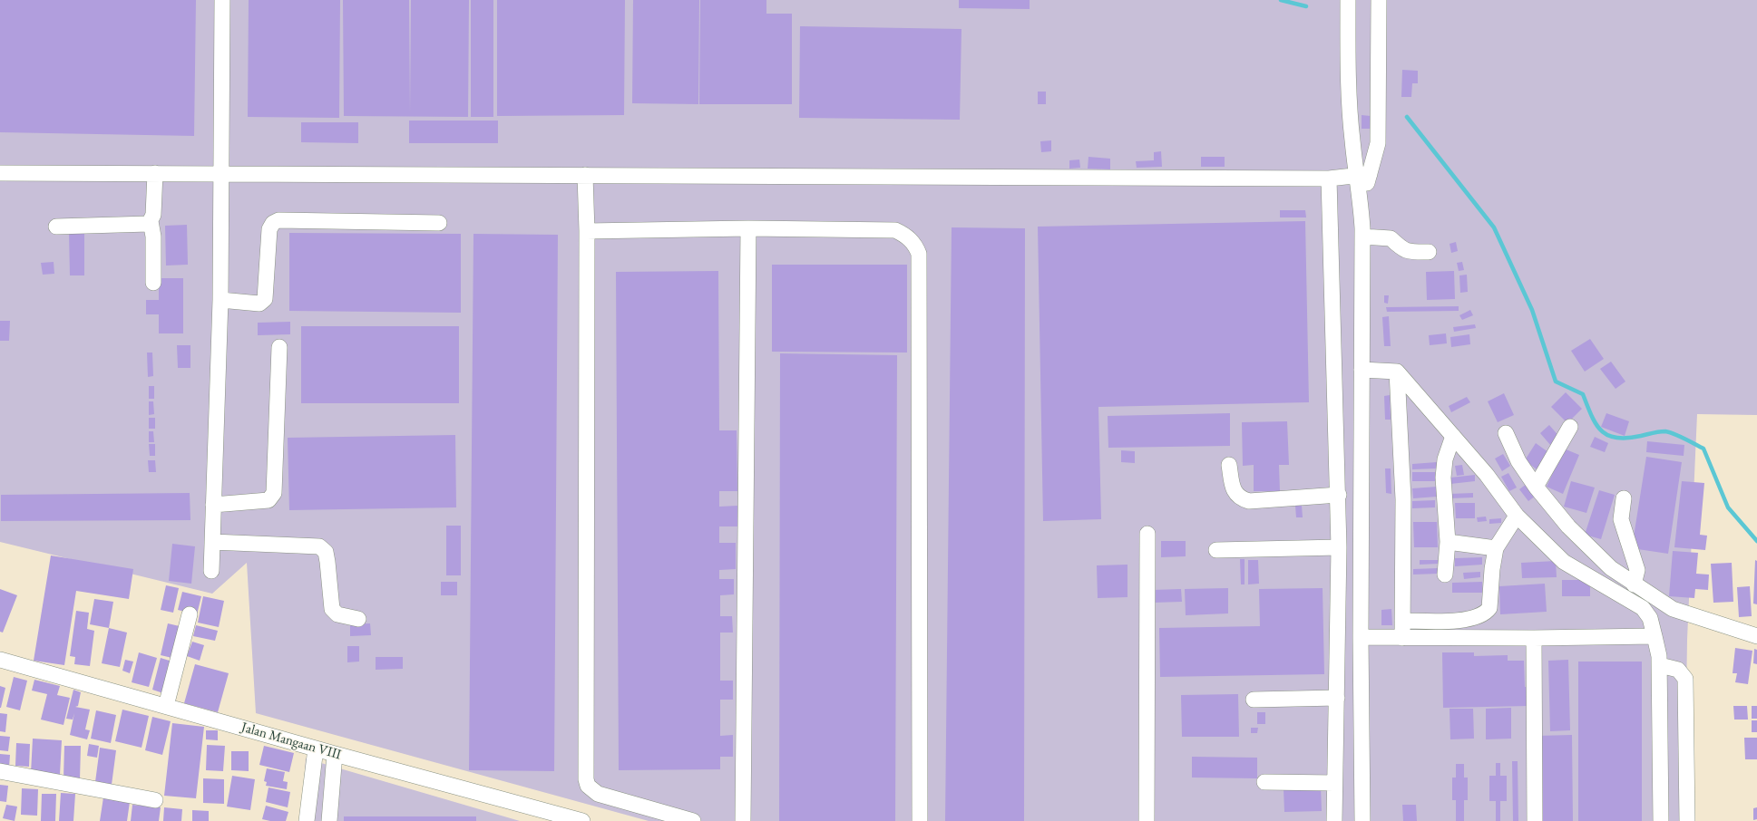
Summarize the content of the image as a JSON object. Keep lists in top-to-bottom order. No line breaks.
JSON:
{"streets":{"street":["Jalan Mangaan VIII"]}}
